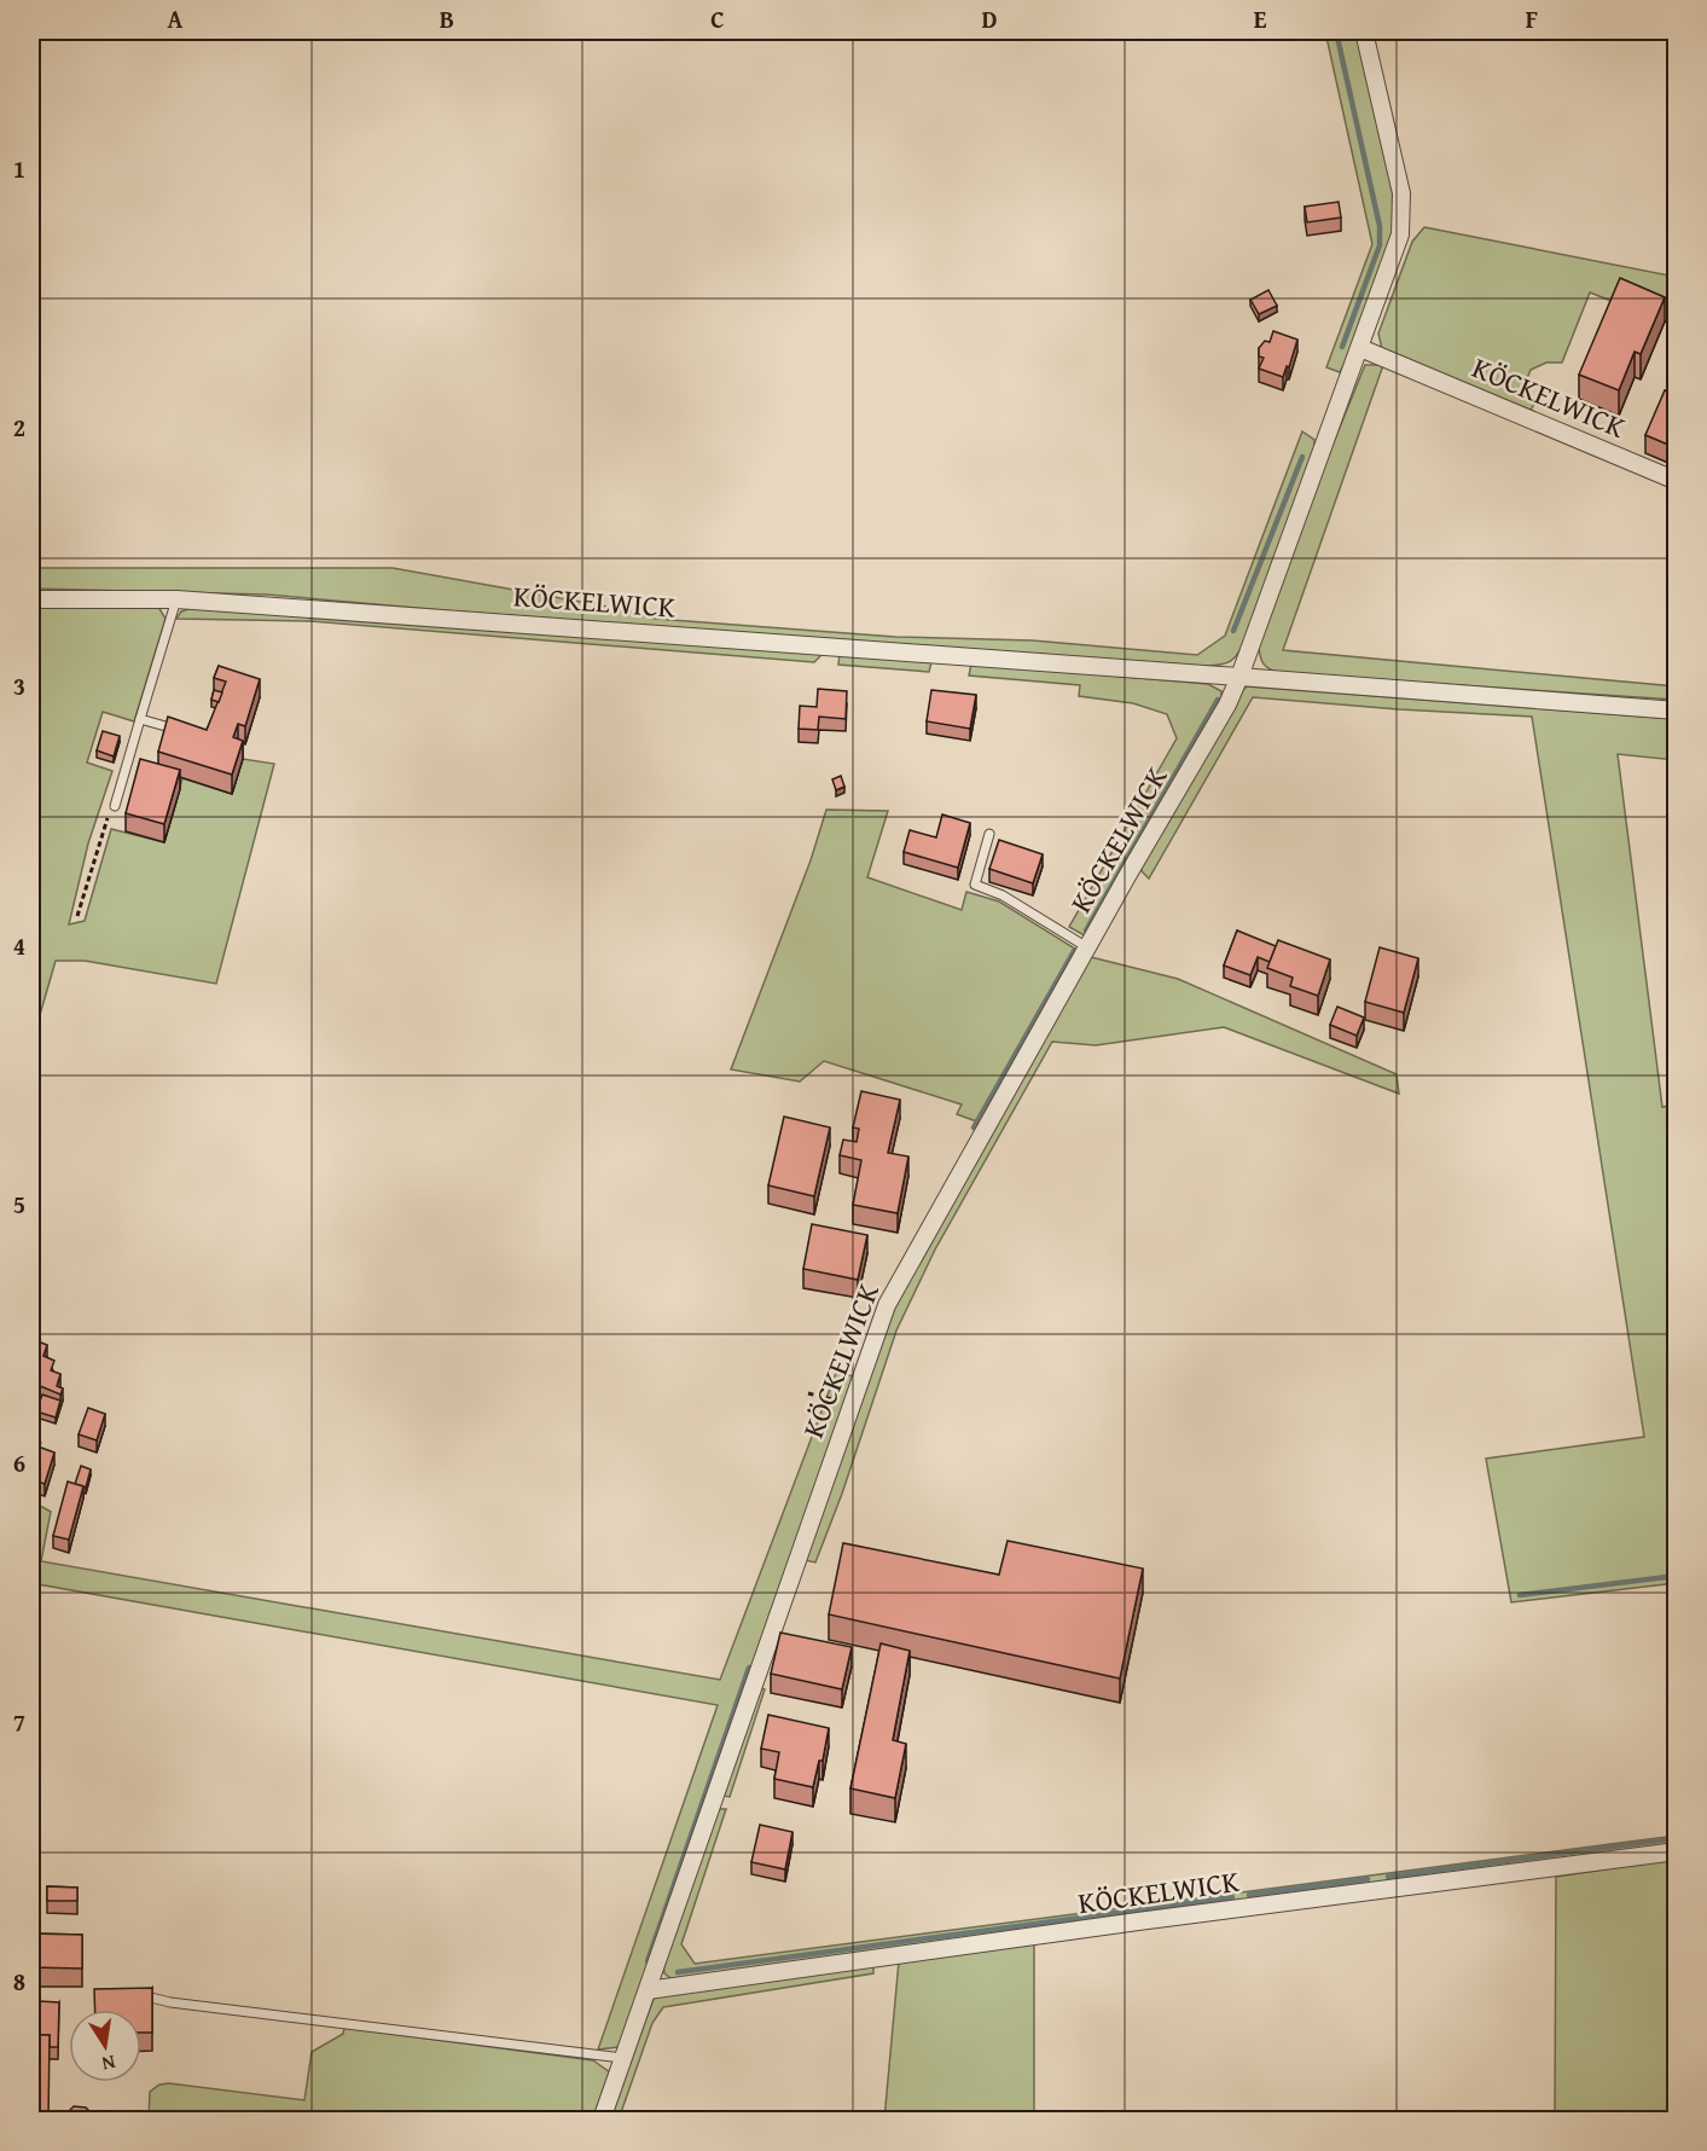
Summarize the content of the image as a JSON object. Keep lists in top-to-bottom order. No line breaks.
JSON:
{"streets":{"street":["KÖCKELWICK"]},"north":"bottom","grid":{"columns":["A","B","C","D","E","F"],"rows":["1","2","3","4","5","6","7","8"]}}
